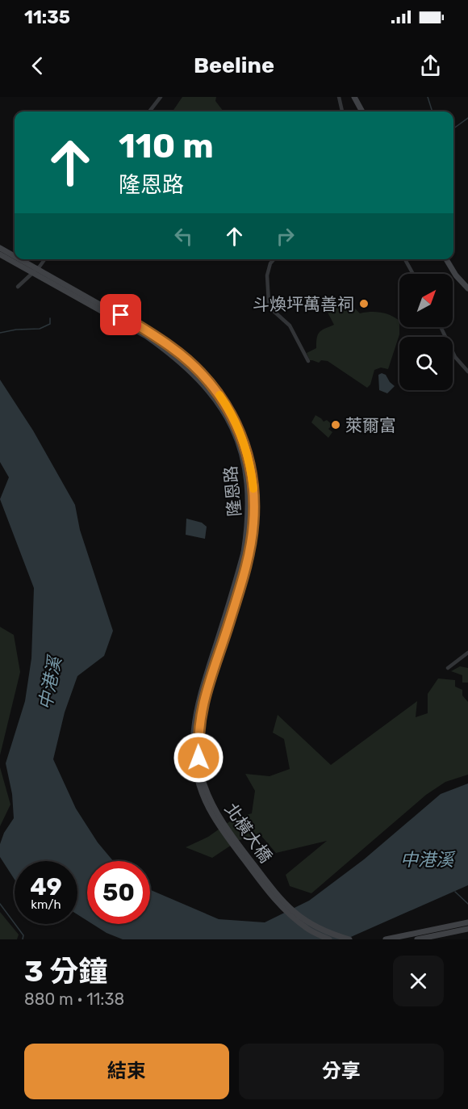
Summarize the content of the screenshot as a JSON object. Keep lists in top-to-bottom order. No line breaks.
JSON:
{"streets":{"main road":["隆恩路","北橫大橋"]},"crossings":[["隆恩路","北橫大橋"]],"water":["中港溪"],"places":["斗煥坪萬善祠","萊爾富"],"north":"top right","page":{"status":"11:35","header":"Beeline","turn":["110 m","隆恩路"],"speed":"49 km/h","limit":"50","heading":["3 分鐘","880 m · 11:38"],"buttons":["結束","分享"]}}
